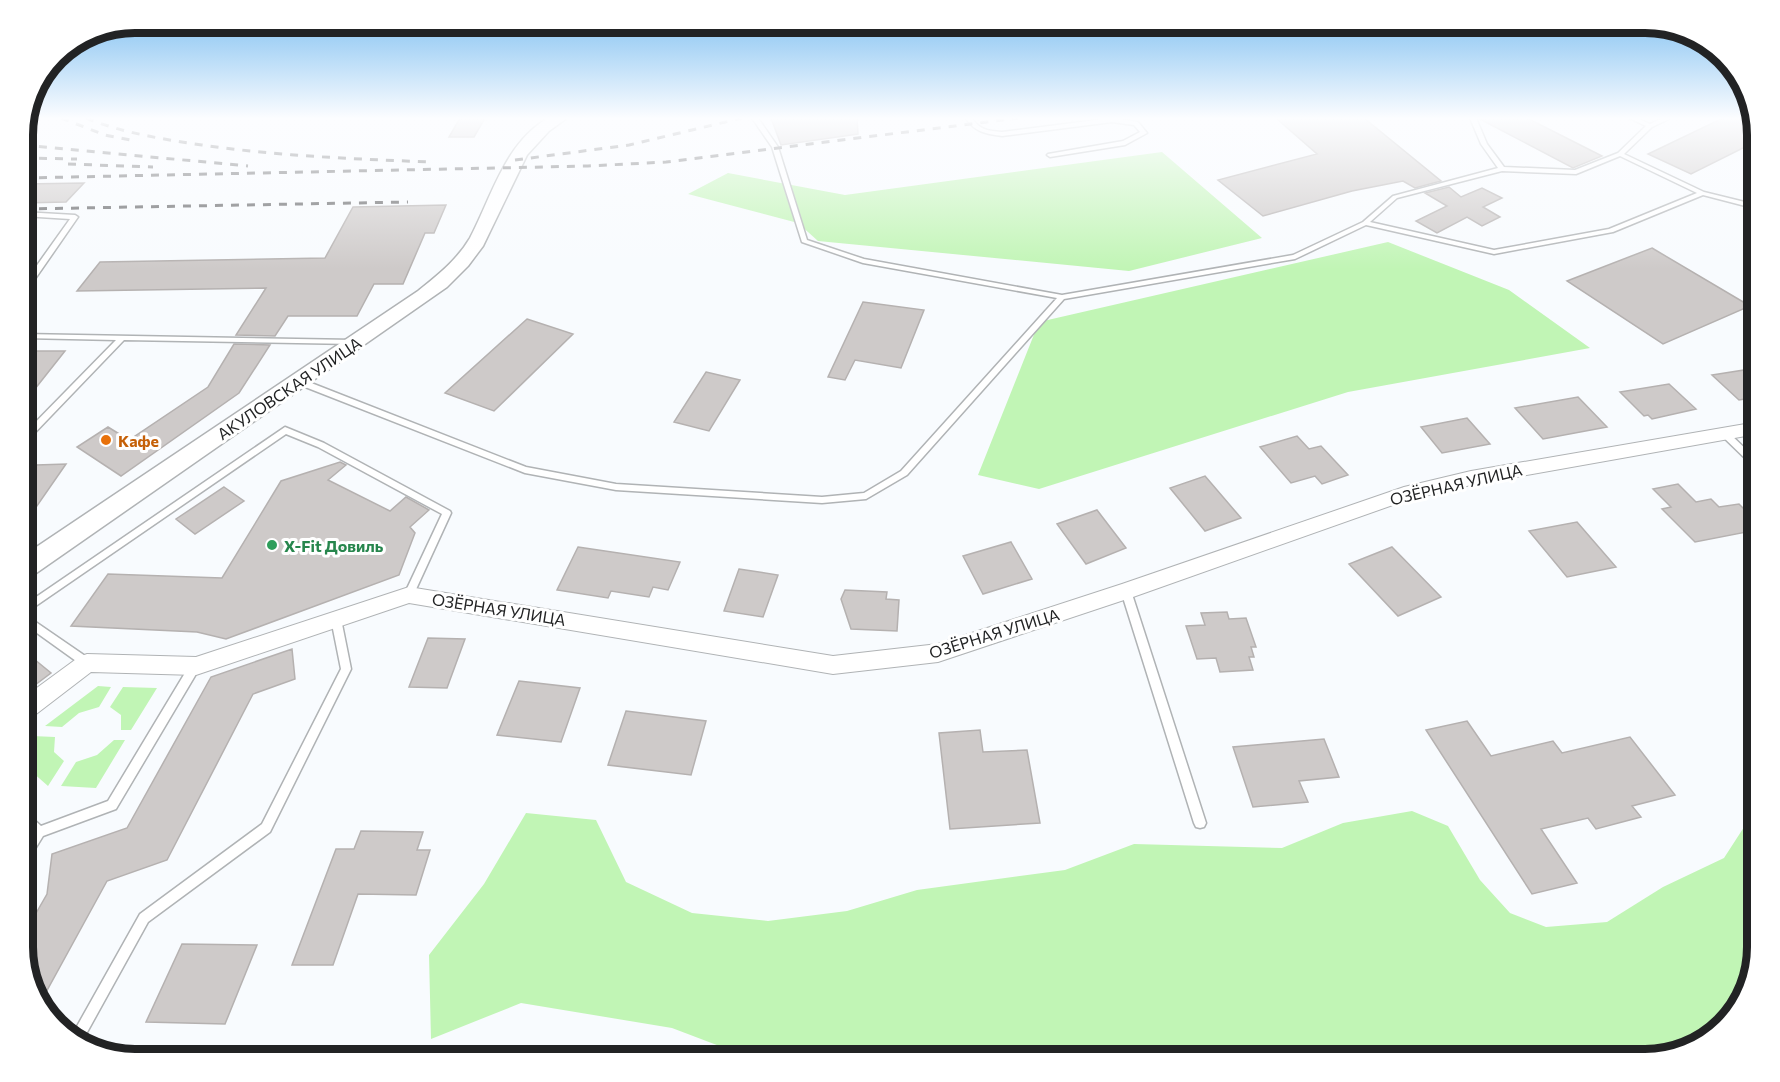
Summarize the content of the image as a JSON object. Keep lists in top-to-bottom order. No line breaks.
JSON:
{"streets":{"street":["АКУЛОВСКАЯ УЛИЦА","ОЗЁРНАЯ УЛИЦА"]},"places":["Кафе","X-Fit Довиль"]}
